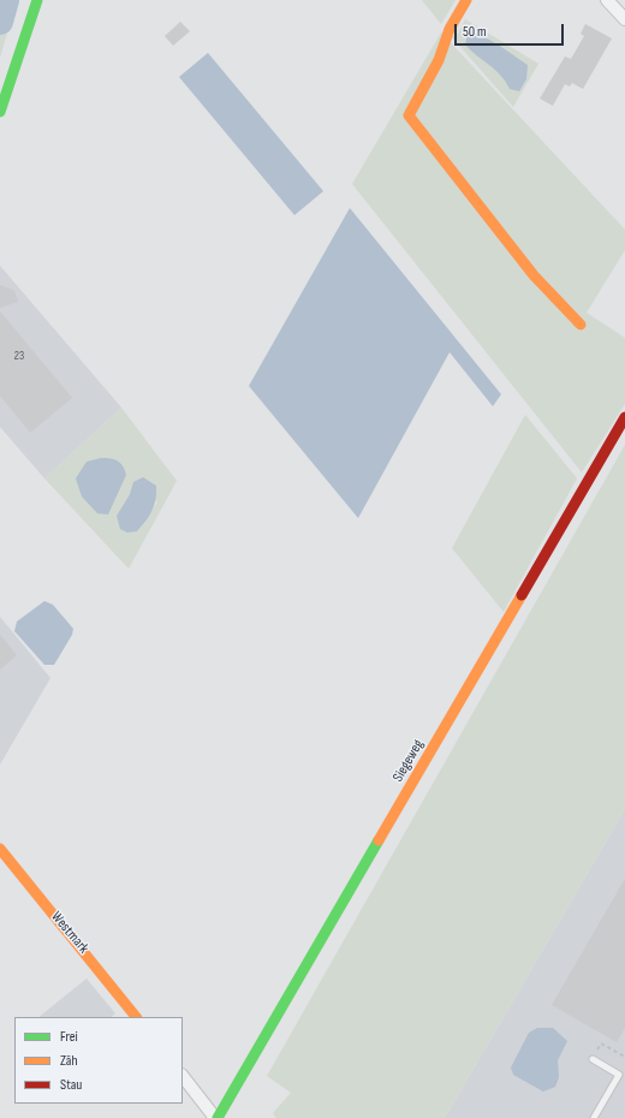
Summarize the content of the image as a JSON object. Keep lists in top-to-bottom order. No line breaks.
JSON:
{"streets":{"street":["Siegeweg","Westmark"]},"house_numbers":["23"],"legend":["Frei","Zäh","Stau"],"scale_bar":"50 m"}
